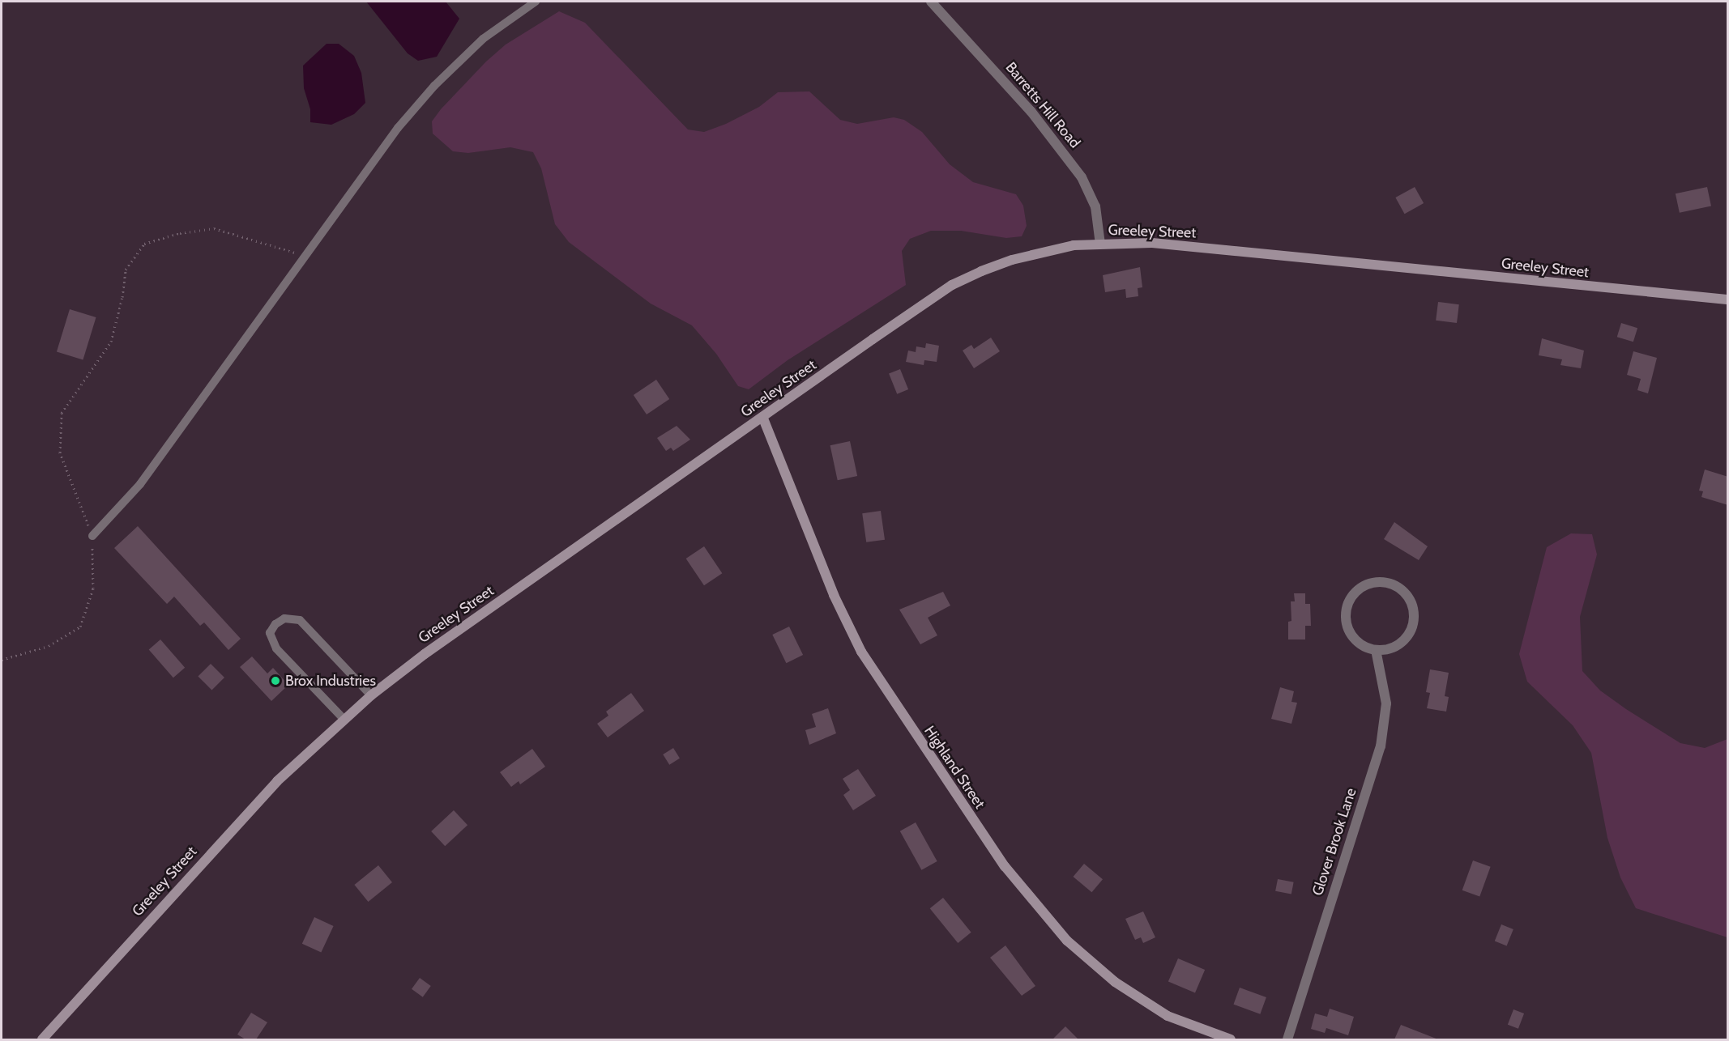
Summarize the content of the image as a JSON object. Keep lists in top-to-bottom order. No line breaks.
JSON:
{"streets":{"street":["Barretts Hill Road","Greeley Street","Highland Street","Glover Brook Lane"]},"crossings":[["Barretts Hill Road","Greeley Street"],["Greeley Street","Highland Street"]],"places":["Brox Industries"]}
